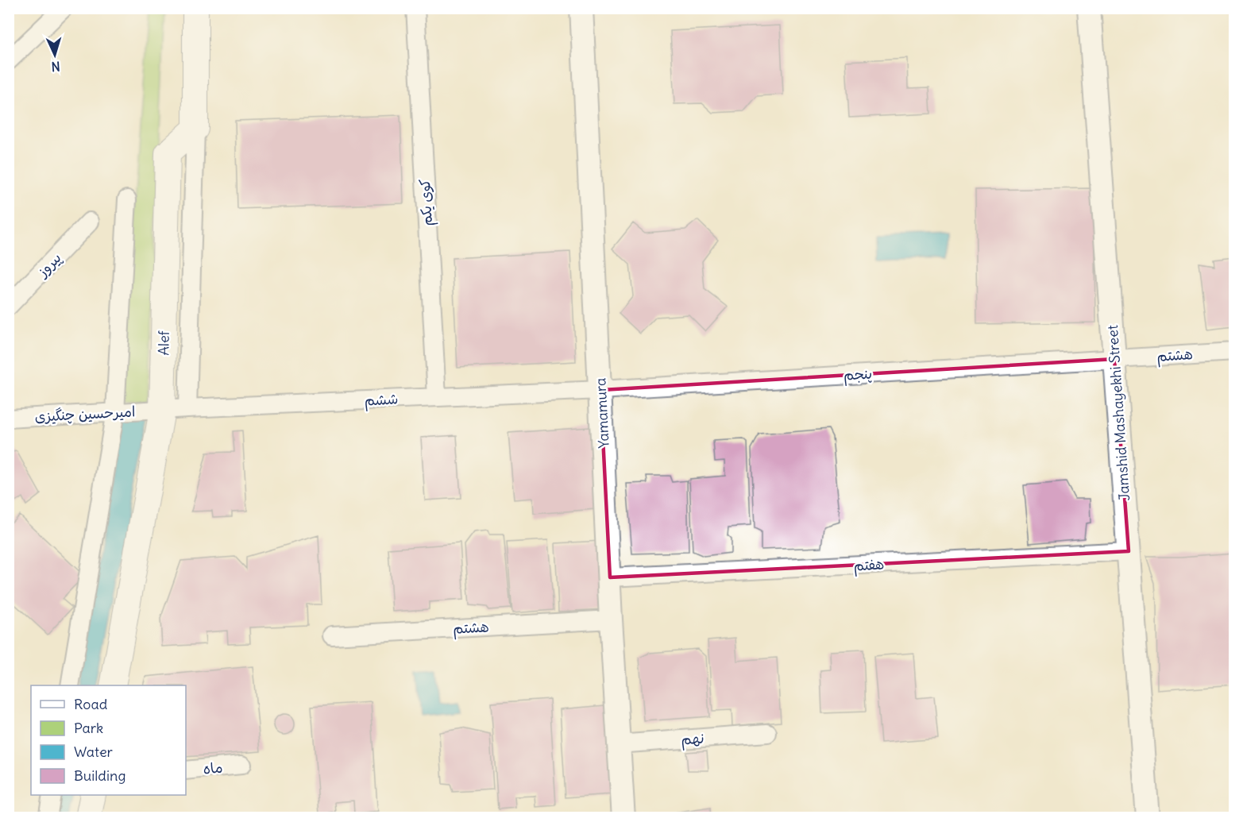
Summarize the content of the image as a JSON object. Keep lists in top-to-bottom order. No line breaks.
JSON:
{"streets":{"main road":["Alef"],"street":["کوی یکم","پیروز","هشتم","پنجم","ششم","Yamamura","Jamshid Mashayekhi Street","امیرحسین چنگیزی","هفتم","نهم","ماه"]},"crossings":[["کوی یکم","ششم"],["Alef","ششم"],["Alef","امیرحسین چنگیزی"],["هشتم","پنجم"],["هشتم","Yamamura"],["هشتم","Jamshid Mashayekhi Street"],["پنجم","ششم"],["پنجم","Yamamura"],["پنجم","Jamshid Mashayekhi Street"],["ششم","Yamamura"],["ششم","امیرحسین چنگیزی"],["Yamamura","هفتم"],["Yamamura","نهم"],["Jamshid Mashayekhi Street","هفتم"]],"legend":["Road","Park","Water","Building"],"north":"bottom"}
